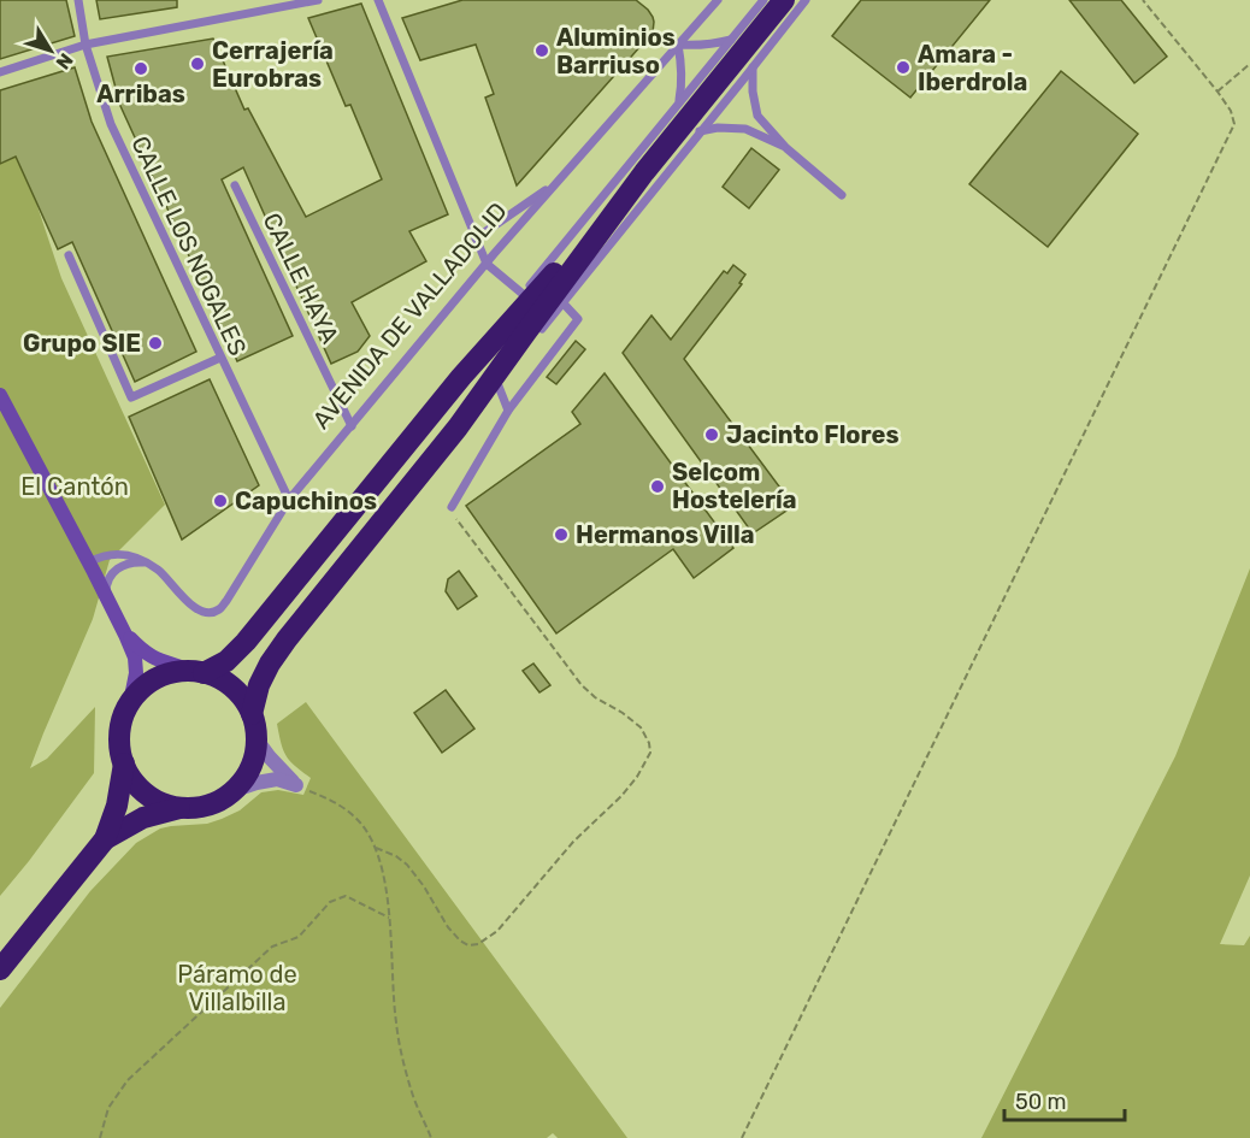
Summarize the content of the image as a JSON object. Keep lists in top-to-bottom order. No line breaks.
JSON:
{"streets":{"lane":["CALLE LOS NOGALES","CALLE HAYA","AVENIDA DE VALLADOLID"]},"crossings":[["CALLE LOS NOGALES","AVENIDA DE VALLADOLID"],["CALLE HAYA","AVENIDA DE VALLADOLID"]],"parks":["El Cantón","Páramo de Villalbilla"],"places":["Aluminios Barriuso","Cerrajería Eurobras","Amara - Iberdrola","Arribas","Grupo SIE","Jacinto Flores","Selcom Hostelería","Capuchinos","Hermanos Villa"],"scale_bar":"50 m","north":"bottom right"}
